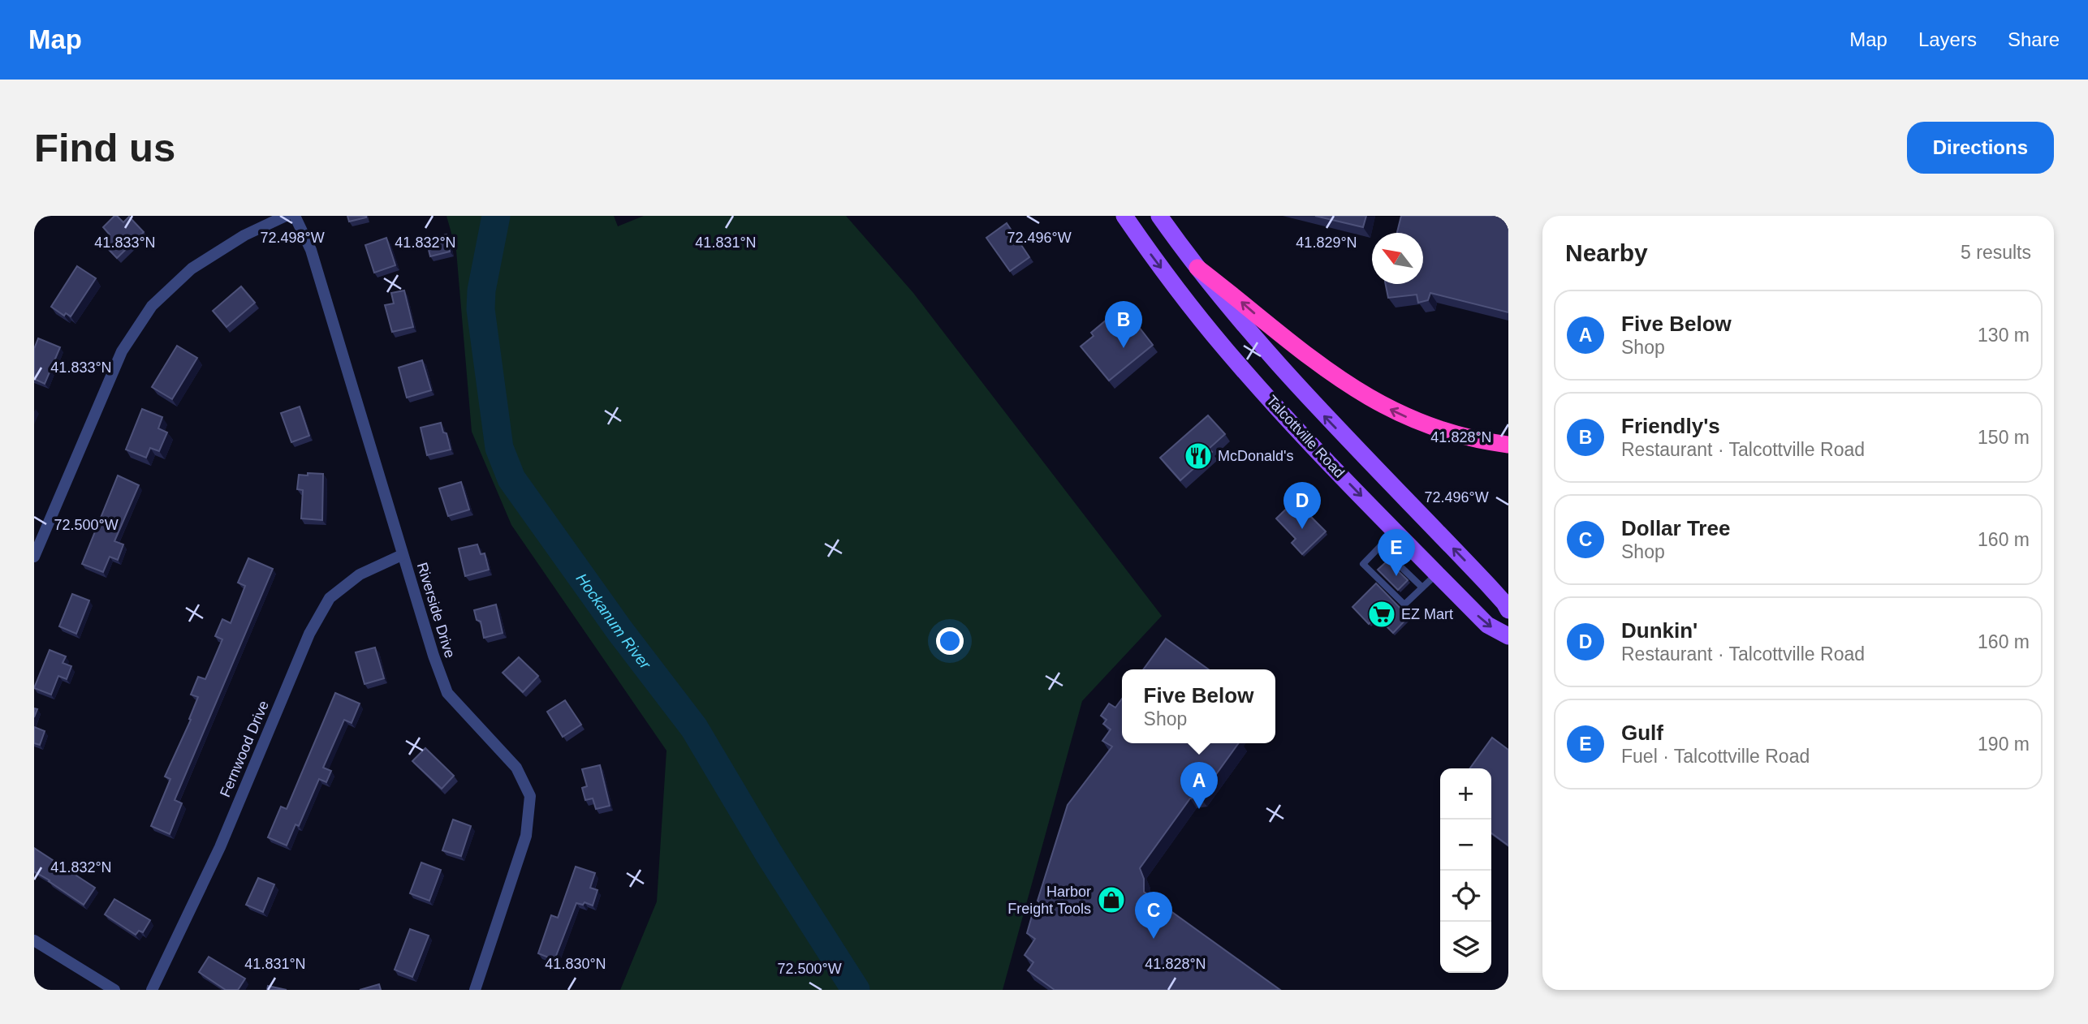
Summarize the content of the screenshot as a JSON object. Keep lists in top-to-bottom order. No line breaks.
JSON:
{"streets":{"main road":["Talcottville Road"],"street":["Riverside Drive","Fernwood Drive"]},"crossings":[["Riverside Drive","Fernwood Drive"]],"water":["Hockanum River"],"places":{"restaurant":["McDonald's"],"supermarket":["EZ Mart"],"shop":["Harbor Freight Tools"]},"north":"top left","page":{"header":"Map","nav":["Map","Layers","Share"],"buttons":"Directions","title":"Find us","heading":["Nearby","5 results"],"list":[{"mark":"A","name":"Five Below","note":"Shop","value":"130 m"},{"mark":"B","name":"Friendly's","note":"Restaurant · Talcottville Road","value":"150 m"},{"mark":"C","name":"Dollar Tree","note":"Shop","value":"160 m"},{"mark":"D","name":"Dunkin'","note":"Restaurant · Talcottville Road","value":"160 m"},{"mark":"E","name":"Gulf","note":"Fuel · Talcottville Road","value":"190 m"}],"pins":["B","D","E","A","C"],"popup":["Five Below","Shop"],"map_buttons":["+","−"]},"coordinates":["72.498°W","72.496°W","41.833°N","41.832°N","41.831°N","41.829°N","41.828°N","72.500°W","41.830°N"]}
